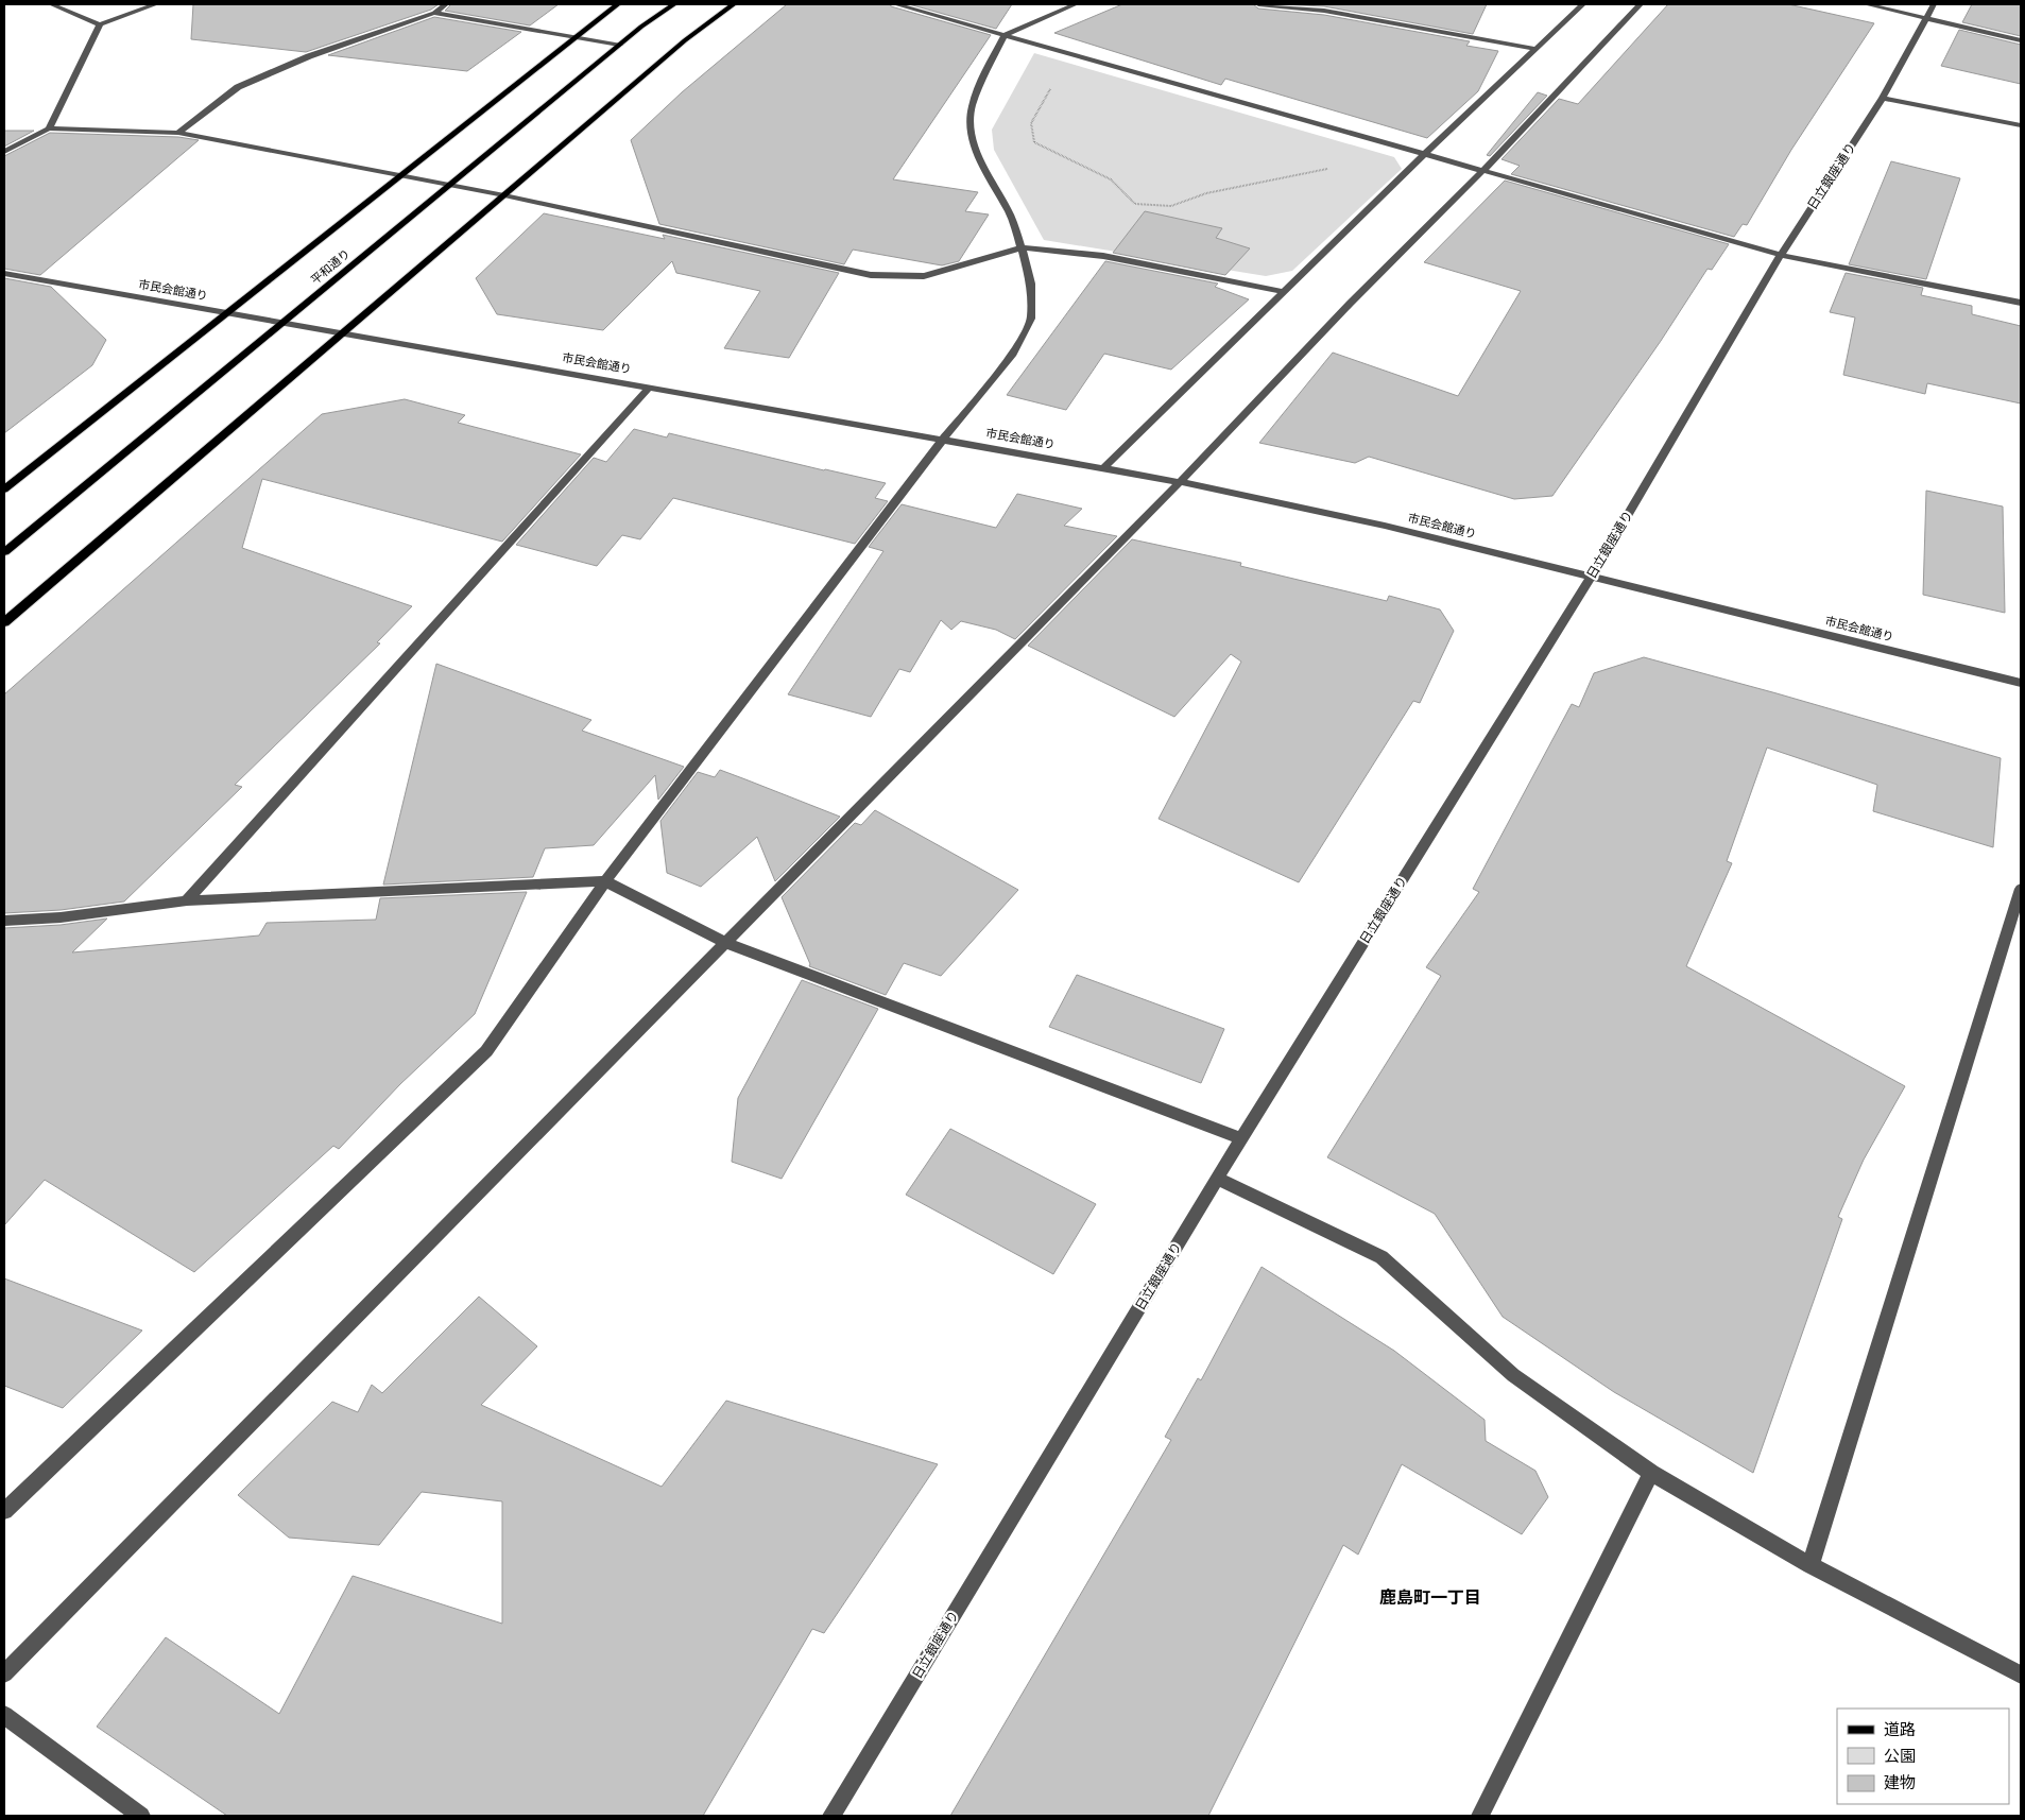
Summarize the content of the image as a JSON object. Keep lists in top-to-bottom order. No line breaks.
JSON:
{"streets":{"main road":["平和通り"],"street":["日立銀座通り","市民会館通り"]},"crossings":[["日立銀座通り","市民会館通り"],["平和通り","市民会館通り"]],"districts":["鹿島町一丁目"],"legend":["道路","公園","建物"]}
